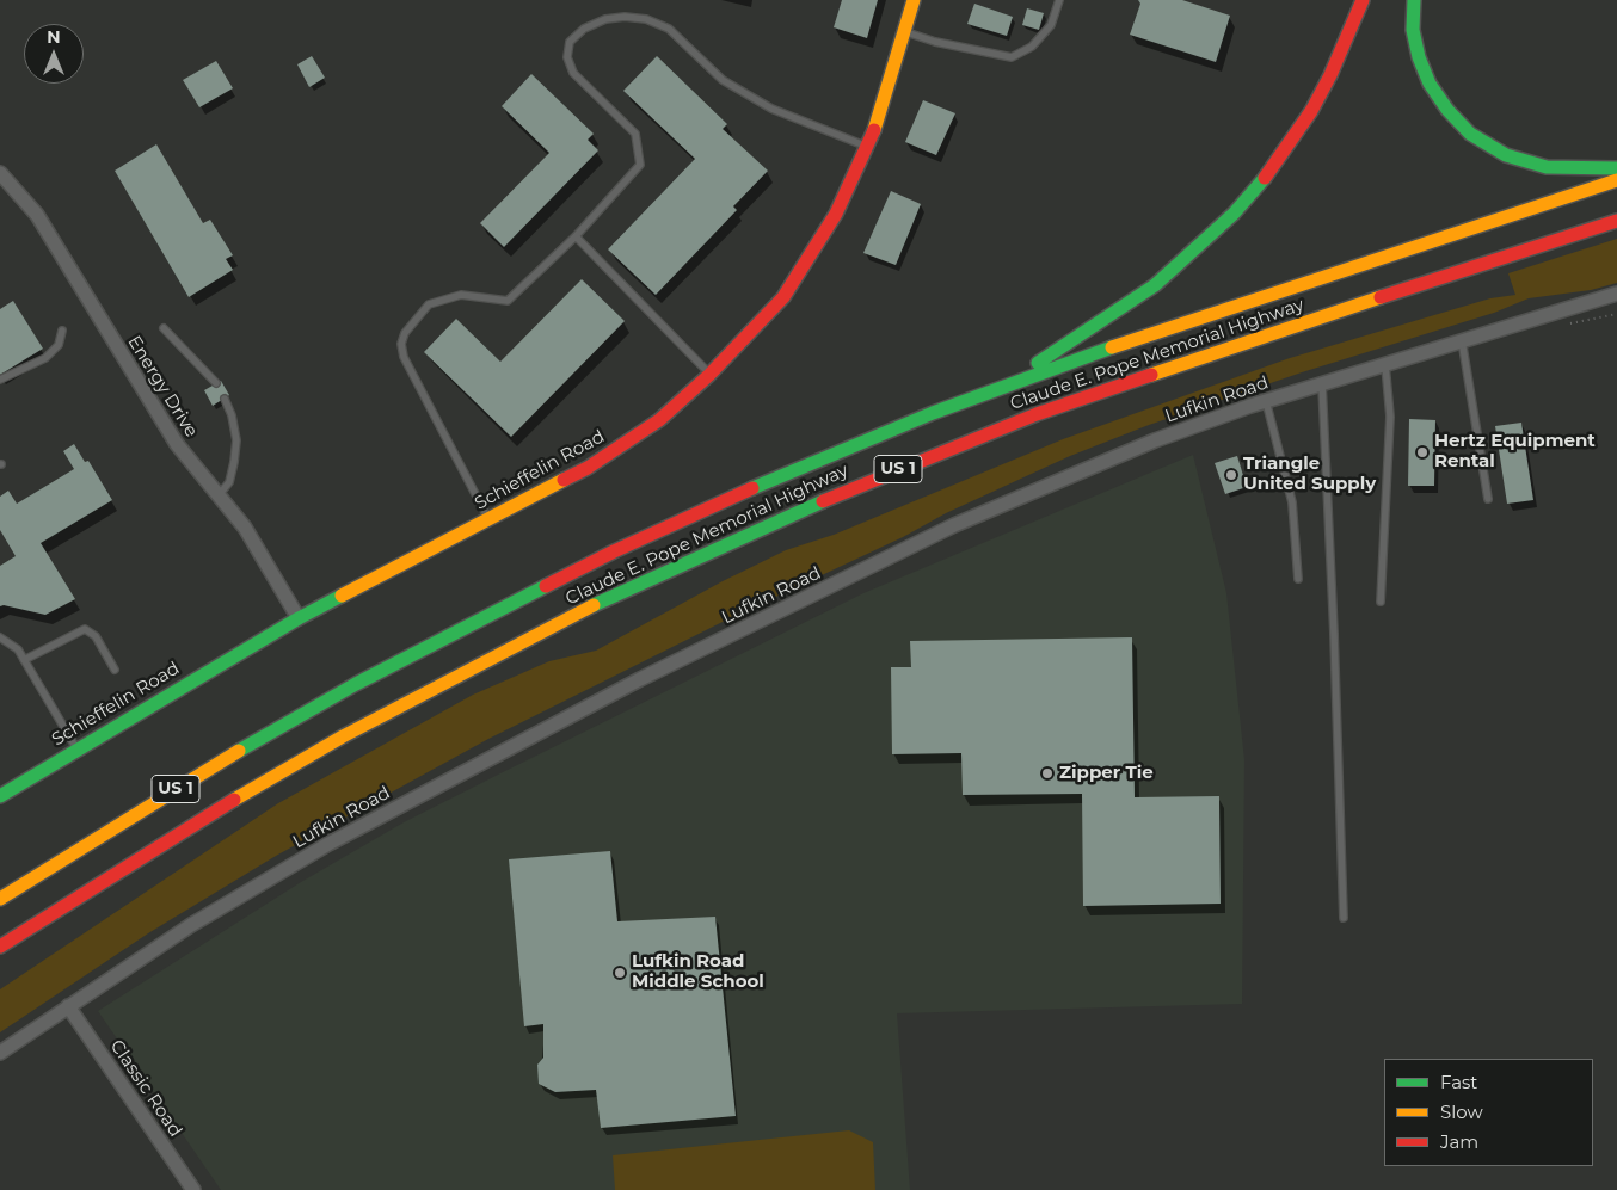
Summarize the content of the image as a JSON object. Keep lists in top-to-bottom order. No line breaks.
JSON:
{"streets":{"main road":["Claude E. Pope Memorial Highway","US 1","Schieffelin Road"],"street":["Energy Drive","Lufkin Road","Classic Road"]},"crossings":[["Energy Drive","Schieffelin Road"],["Lufkin Road","Classic Road"]],"places":["Hertz Equipment Rental","Triangle United Supply","Zipper Tie","Lufkin Road Middle School"],"legend":["Fast","Slow","Jam"],"north":"top"}
